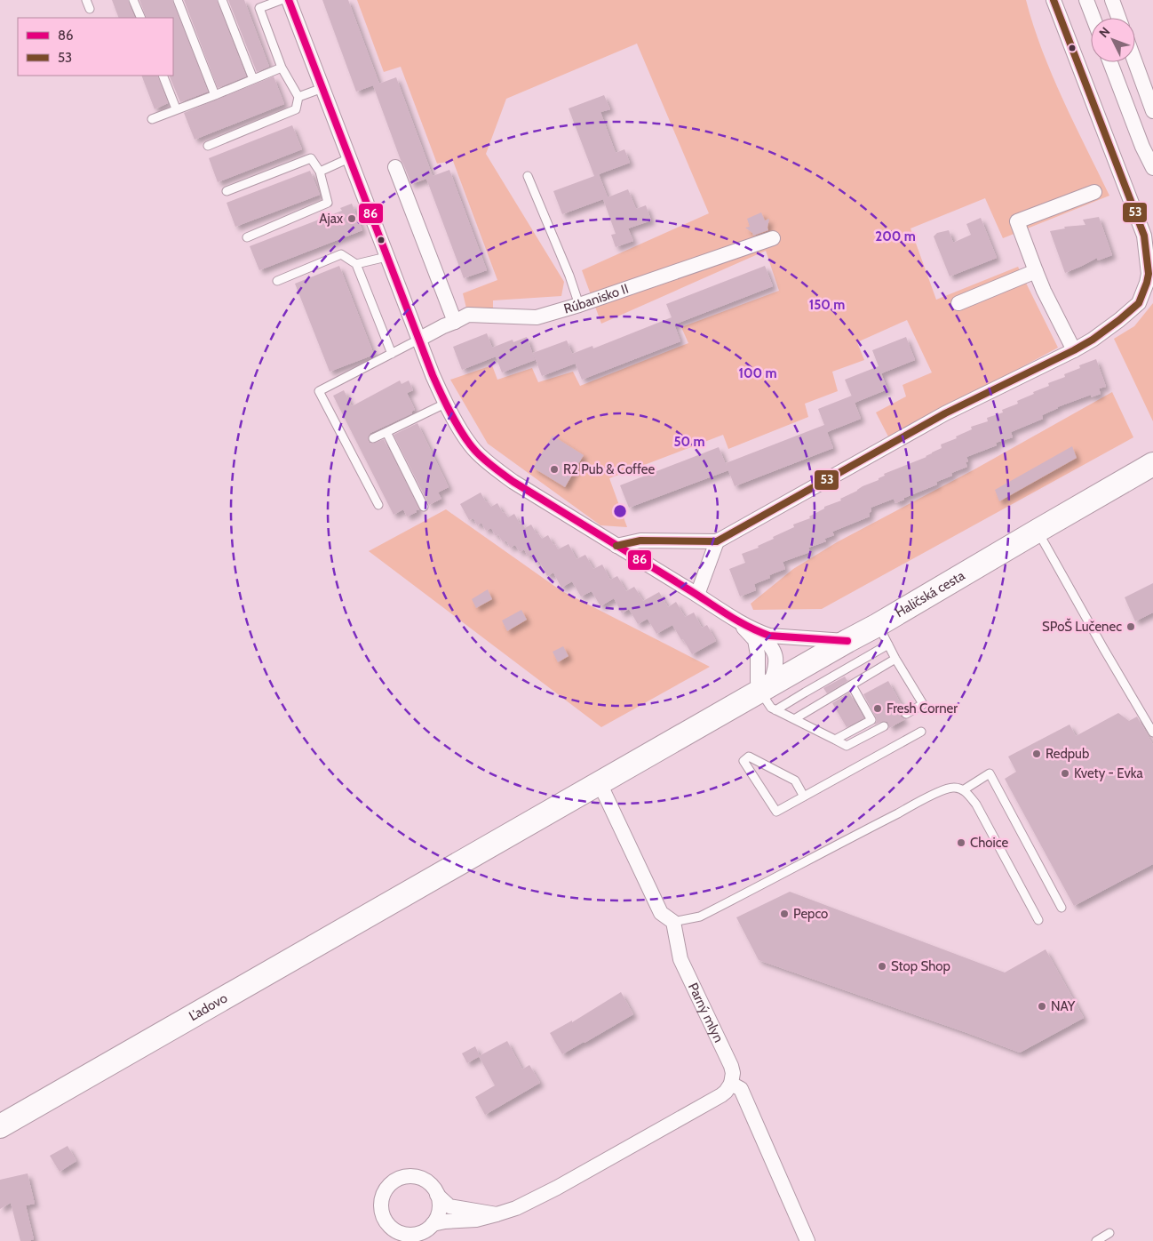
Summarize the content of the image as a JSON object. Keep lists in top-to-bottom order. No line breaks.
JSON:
{"streets":{"main road":["Haličská cesta","Ľadovo"],"street":["Rúbanisko II","Parný mlyn"]},"crossings":[["Haličská cesta","Ľadovo"]],"places":["Ajax","R2 Pub & Coffee","SPoŠ Lučenec","Fresh Corner","Redpub","Kvety - Evka","Choice","Pepco","Stop Shop","NAY"],"lines":["transit line 86","transit line 53"],"legend":["86","53"],"north":"top left","rings":["200 m","150 m","100 m","50 m"]}
